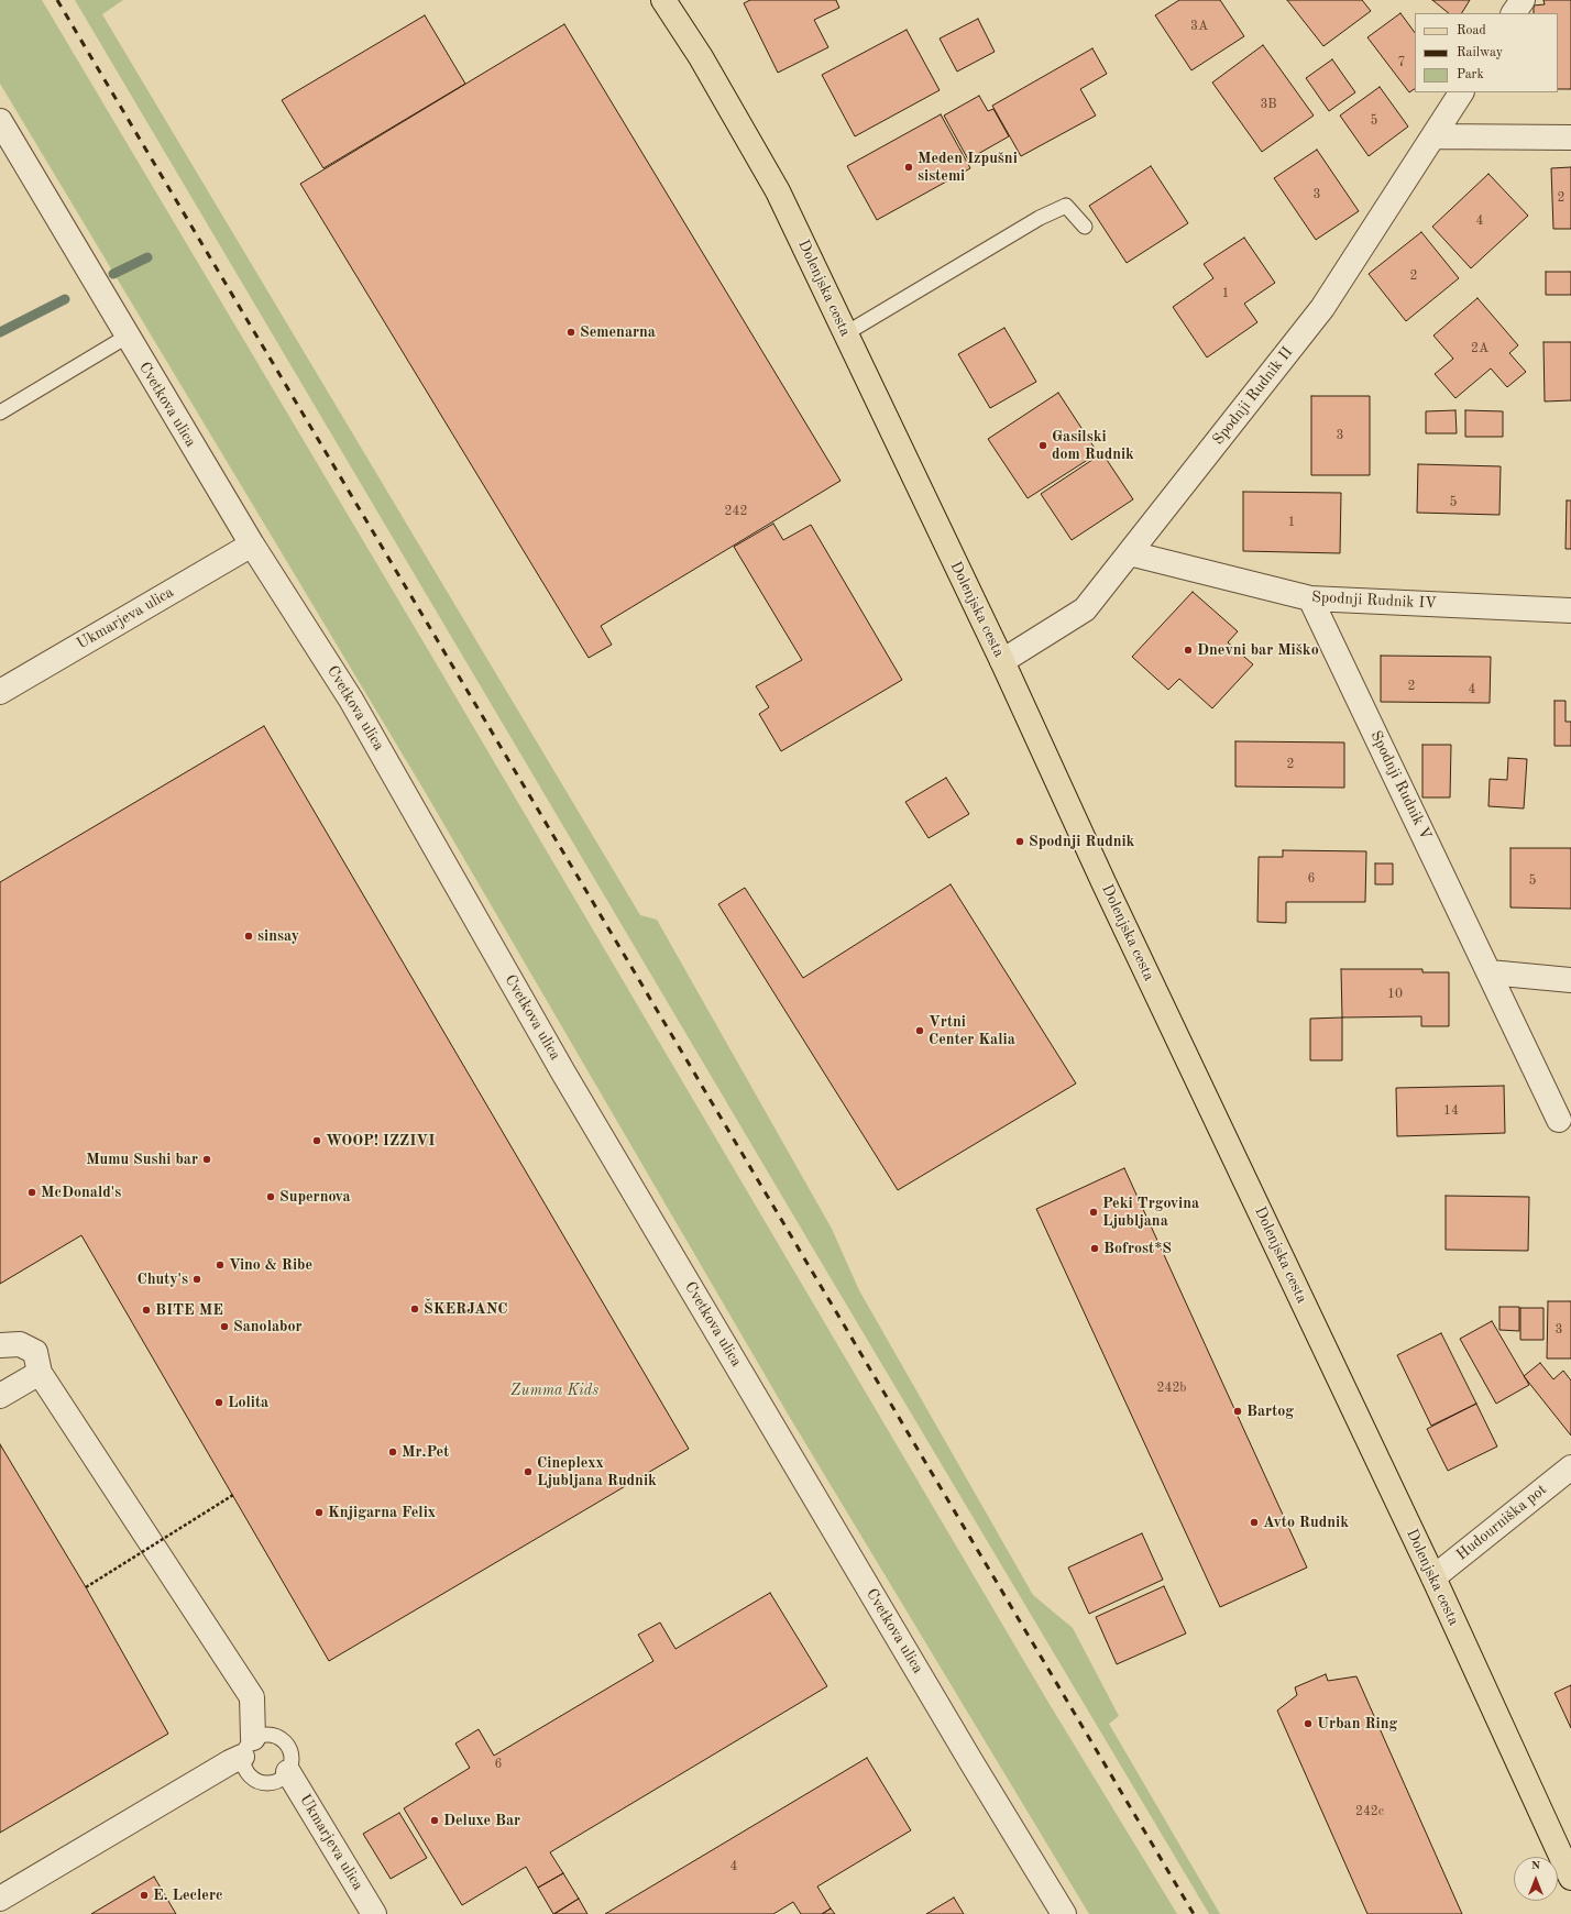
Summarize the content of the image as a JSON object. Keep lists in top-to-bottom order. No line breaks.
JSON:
{"streets":{"main road":["Dolenjska cesta"],"street":["Spodnji Rudnik II","Cvetkova ulica","Spodnji Rudnik IV","Ukmarjeva ulica","Spodnji Rudnik V","Hudourniška pot"]},"crossings":[["Dolenjska cesta","Spodnji Rudnik II"],["Dolenjska cesta","Hudourniška pot"],["Spodnji Rudnik II","Spodnji Rudnik IV"],["Cvetkova ulica","Ukmarjeva ulica"],["Spodnji Rudnik IV","Spodnji Rudnik V"]],"parks":["Zumma Kids"],"places":["Meden Izpušni sistemi","Semenarna","Gasilski dom Rudnik","Dnevni bar Miško","Spodnji Rudnik","sinsay","Vrtni Center Kalia","WOOP! IZZIVI","Mumu Sushi bar","McDonald's","Supernova","Peki Trgovina Ljubljana","Bofrost*S","Vino & Ribe","Chuty's","ŠKERJANC","BITE ME","Sanolabor","Lolita","Bartog","Mr.Pet","Cineplexx Ljubljana Rudnik","Knjigarna Felix","Avto Rudnik","Urban Ring","Deluxe Bar","E. Leclerc"],"house_numbers":["3A","7","3B","5","3","2","4","2","1","2A","3","5","242","1","2","4","2","6","5","10","14","3","242b","6","242c","4"],"legend":["Road","Railway","Park"],"north":"top"}
